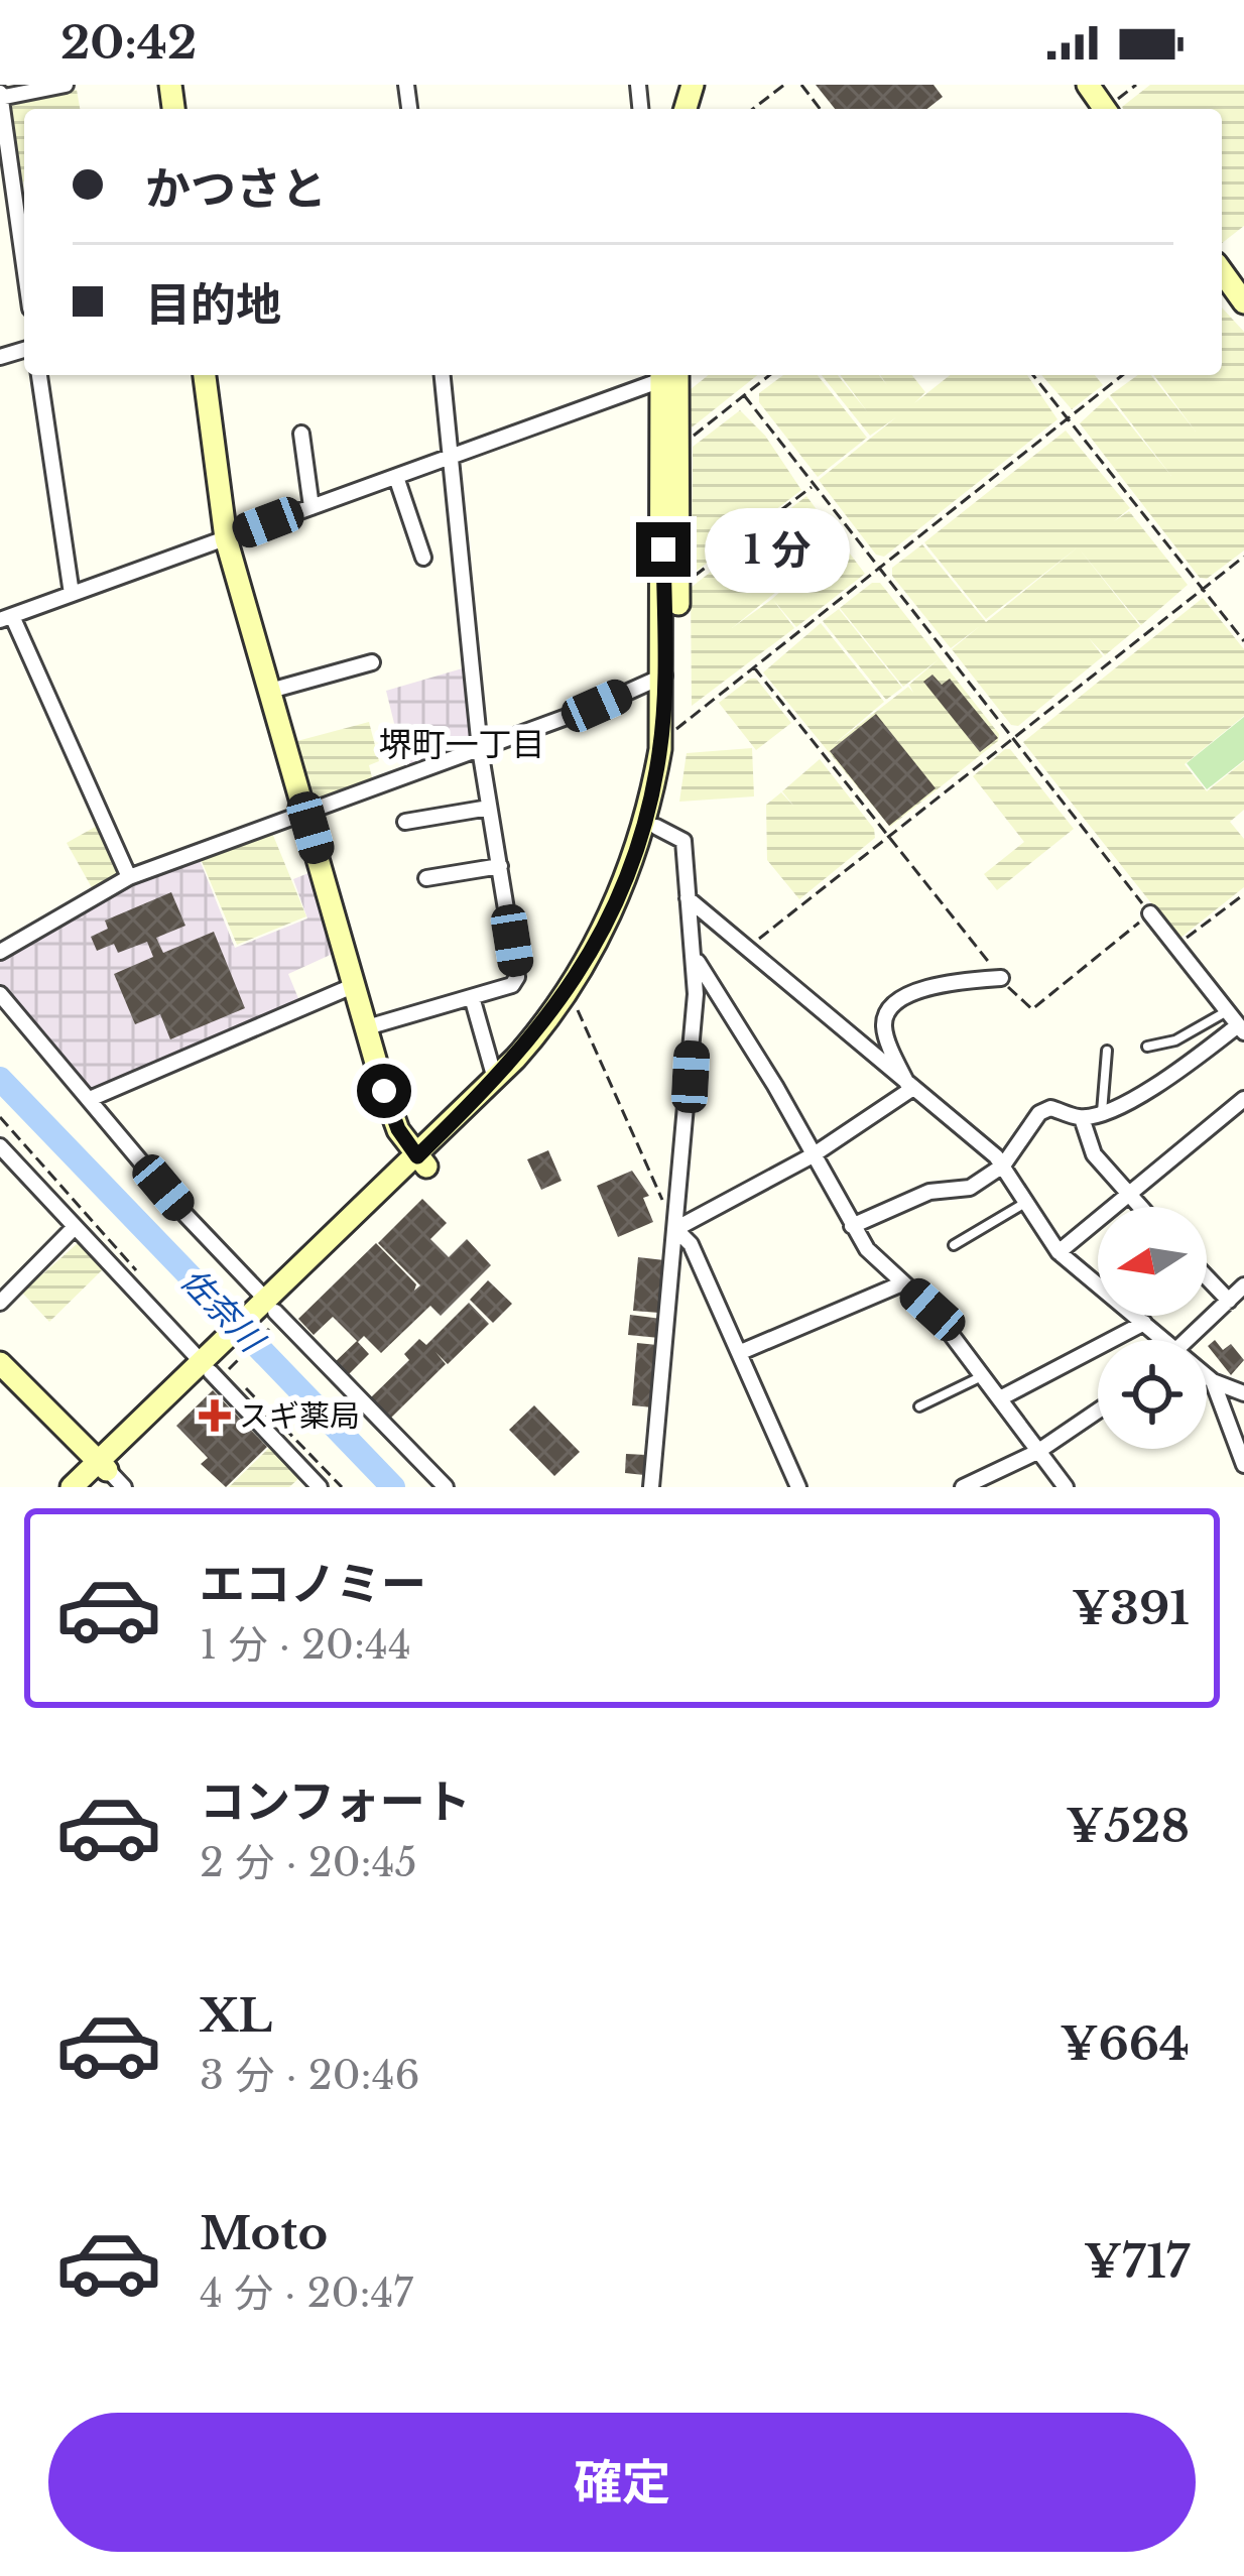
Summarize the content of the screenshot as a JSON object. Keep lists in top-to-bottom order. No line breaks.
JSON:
{"districts":["堺町一丁目"],"water":["佐奈川"],"places":{"health":["スギ薬局"]},"north":"left","page":{"status":"20:42","banner":["かつさと","目的地"],"bubble":"1 分","list":[{"name":"エコノミー","note":"1 分 · 20:44","value":"¥391"},{"name":"コンフォート","note":"2 分 · 20:45","value":"¥528"},{"name":"XL","note":"3 分 · 20:46","value":"¥664"},{"name":"Moto","note":"4 分 · 20:47","value":"¥717"}],"buttons":"確定"}}
